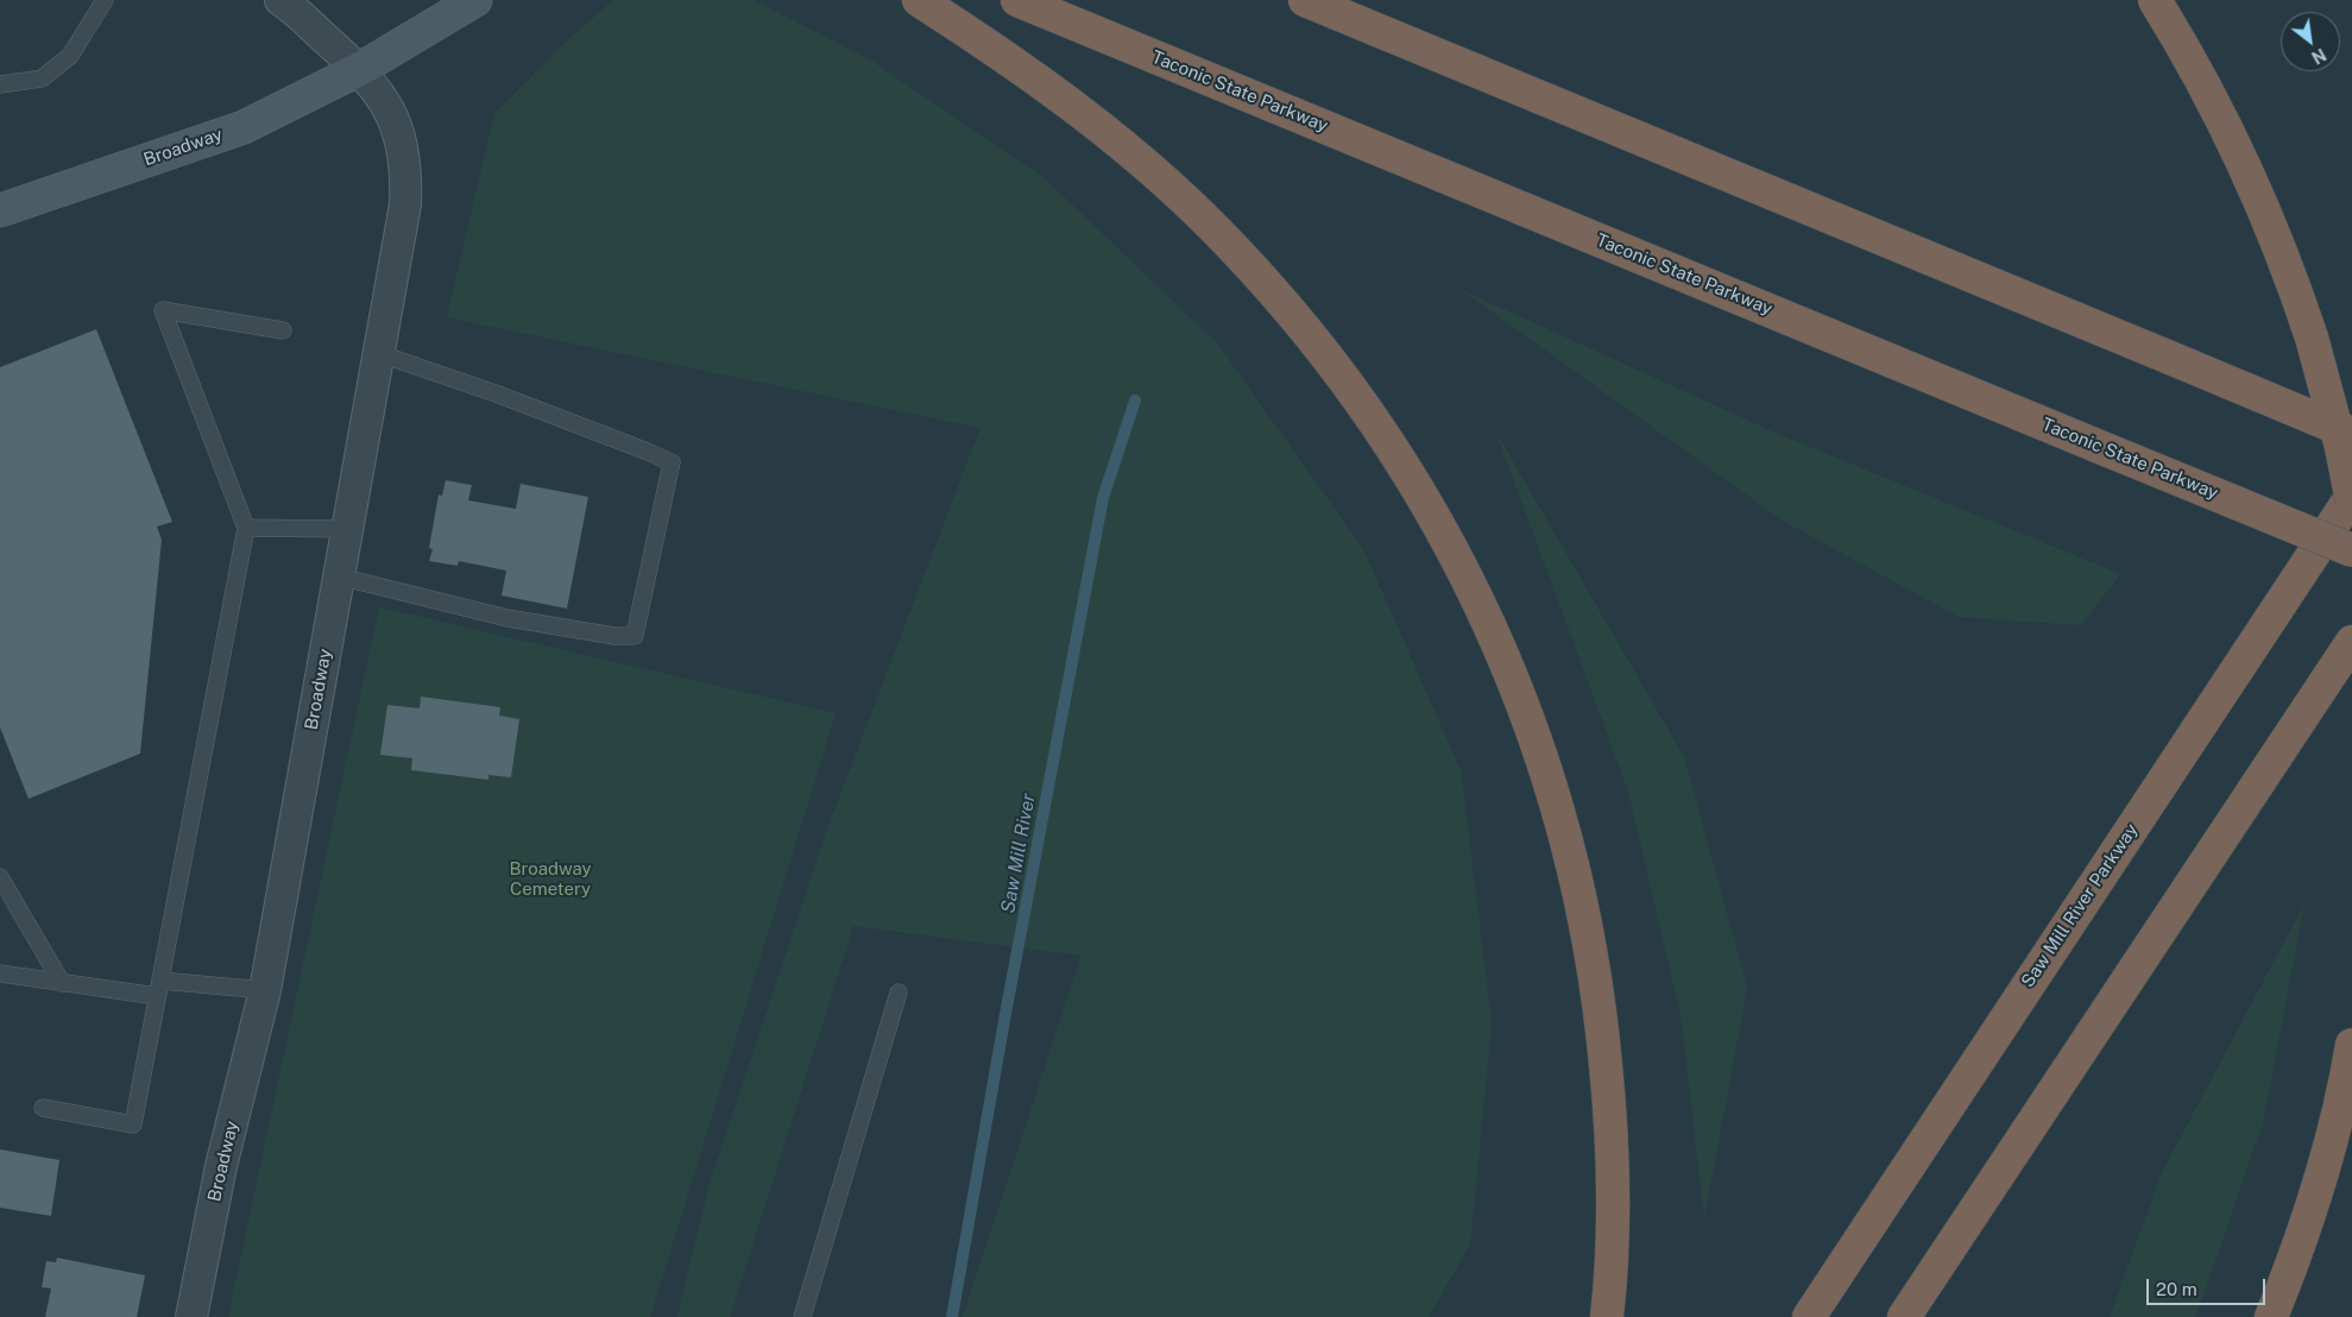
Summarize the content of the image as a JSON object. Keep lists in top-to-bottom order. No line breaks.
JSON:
{"streets":{"highway":["Taconic State Parkway","Saw Mill River Parkway"],"main road":["Broadway"]},"water":["Saw Mill River"],"parks":["Broadway Cemetery"],"scale_bar":"20 m","north":"bottom right"}
